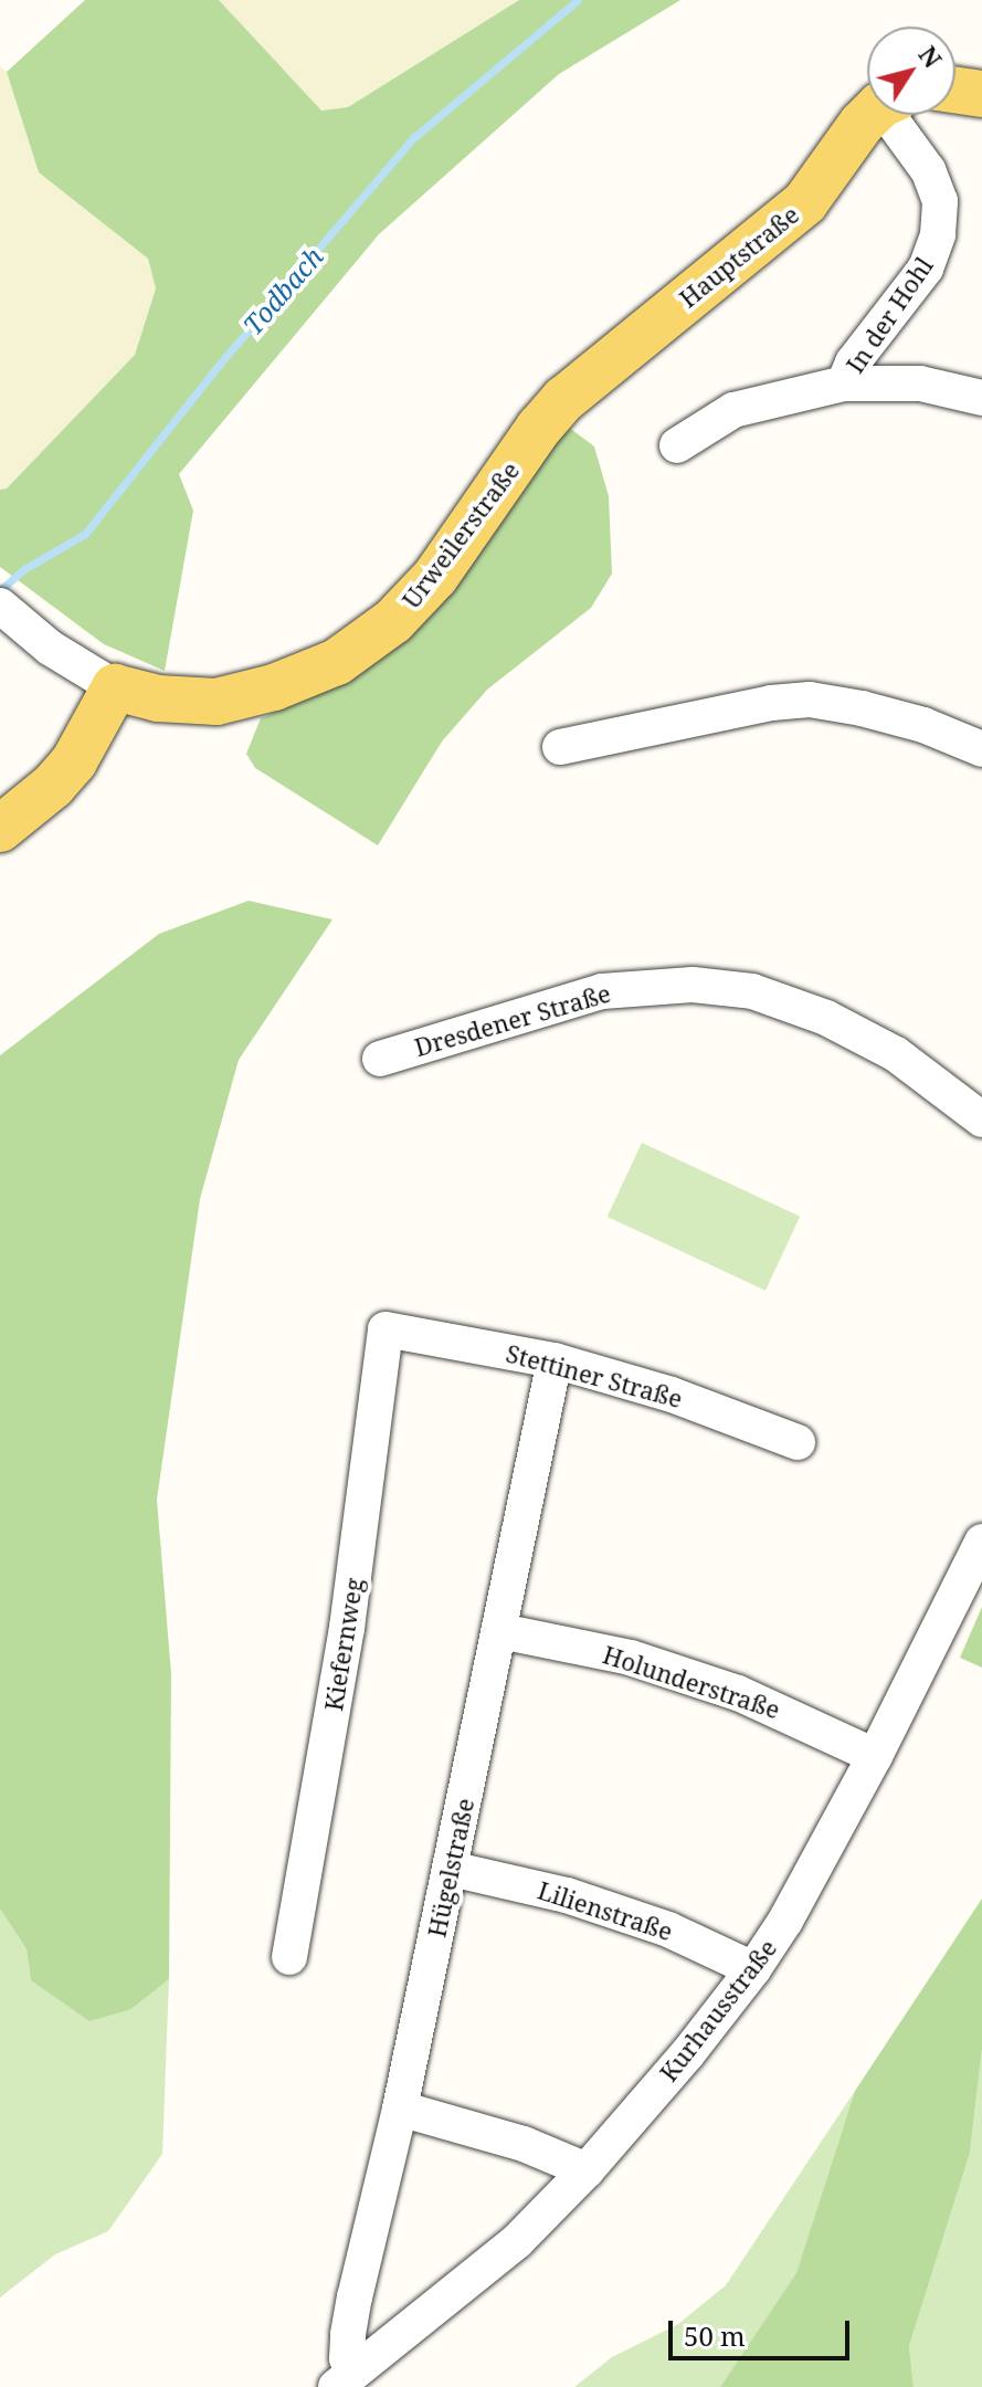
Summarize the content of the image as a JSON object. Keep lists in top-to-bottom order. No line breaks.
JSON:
{"streets":{"main road":["Hauptstraße","Urweilerstraße"],"street":["In der Hohl","Dresdener Straße","Stettiner Straße","Kiefernweg","Holunderstraße","Hügelstraße","Lilienstraße","Kurhausstraße"]},"crossings":[["Hauptstraße","Urweilerstraße"],["Stettiner Straße","Kiefernweg"],["Stettiner Straße","Hügelstraße"],["Holunderstraße","Hügelstraße"],["Holunderstraße","Kurhausstraße"],["Hügelstraße","Lilienstraße"],["Hügelstraße","Kurhausstraße"],["Lilienstraße","Kurhausstraße"]],"water":["Todbach"],"scale_bar":"50 m","north":"top right"}
